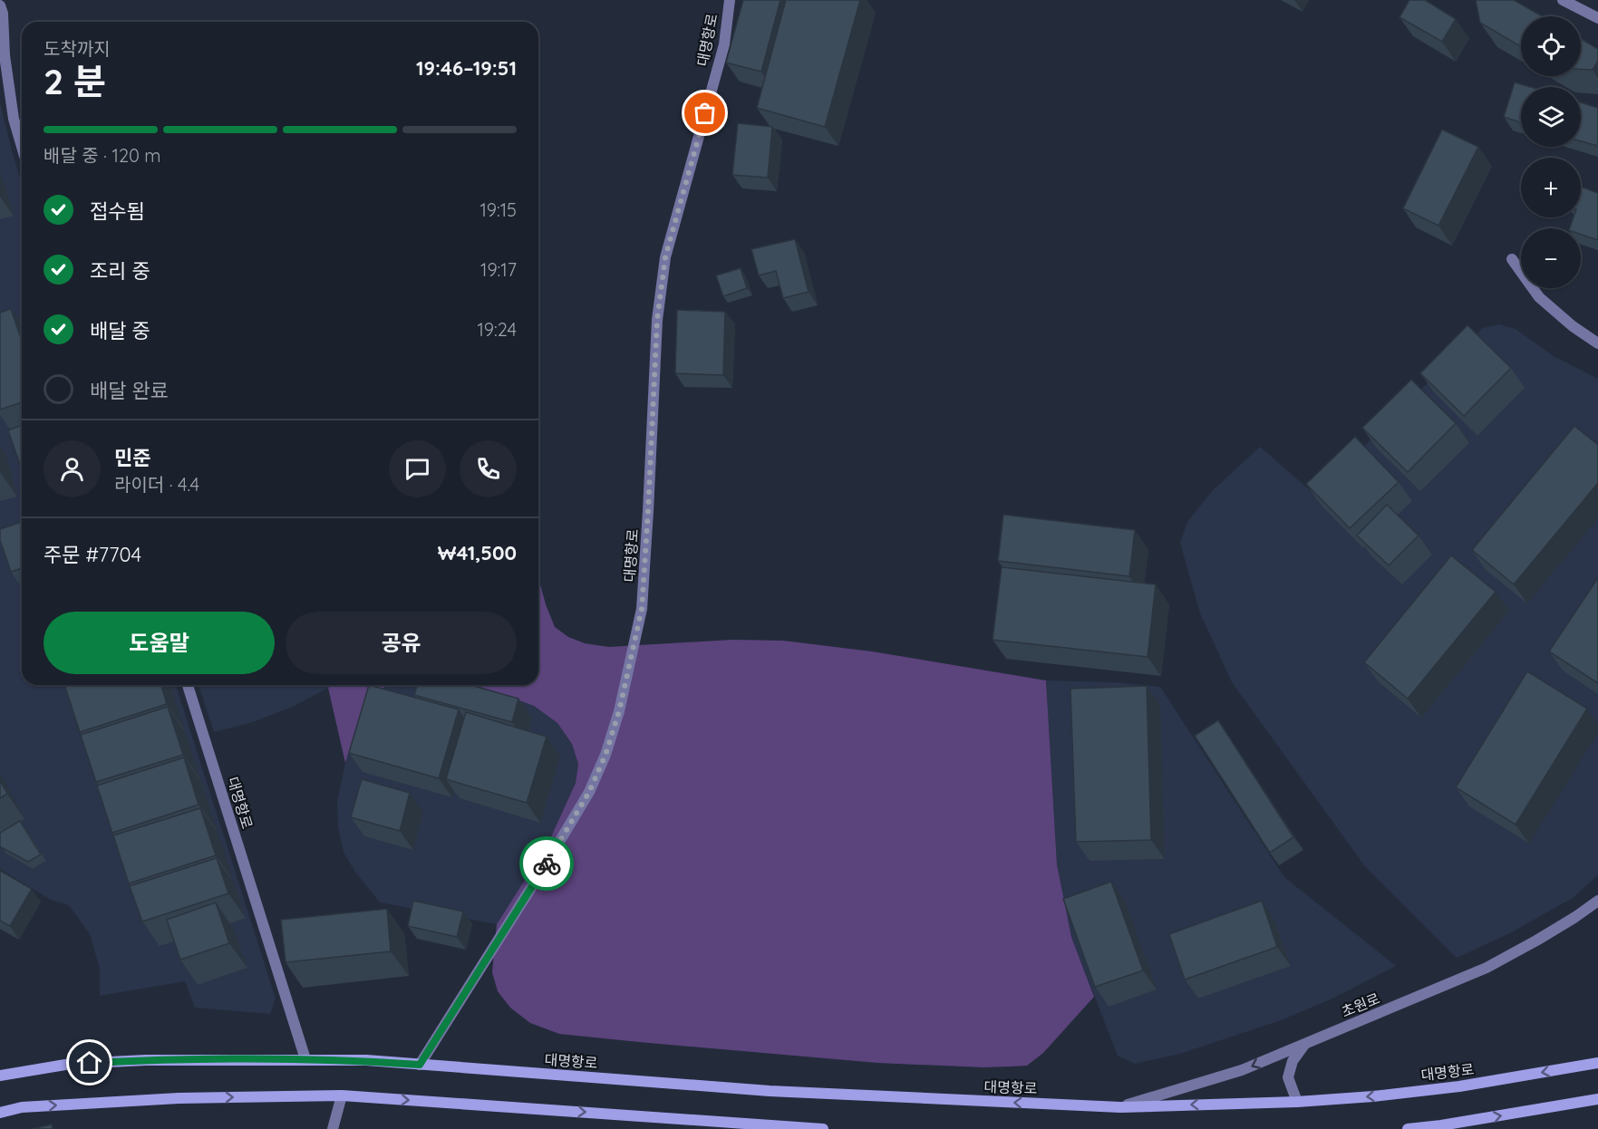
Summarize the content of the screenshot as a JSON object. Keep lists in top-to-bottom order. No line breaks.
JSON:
{"streets":{"main road":["대명항로"],"street":["초원로"]},"crossings":[["대명항로","초원로"]],"one_way":["대명항로","초원로"],"page":{"map_buttons":["+","−"],"heading":["2 분","도착까지","19:46–19:51"],"panel":["민준","라이더 · 4.4","주문 #7704","₩41,500"],"bar":"배달 중 · 120 m","list":[["접수됨","19:15"],["조리 중","19:17"],["배달 중","19:24"],"배달 완료"],"buttons":["도움말","공유"]}}
